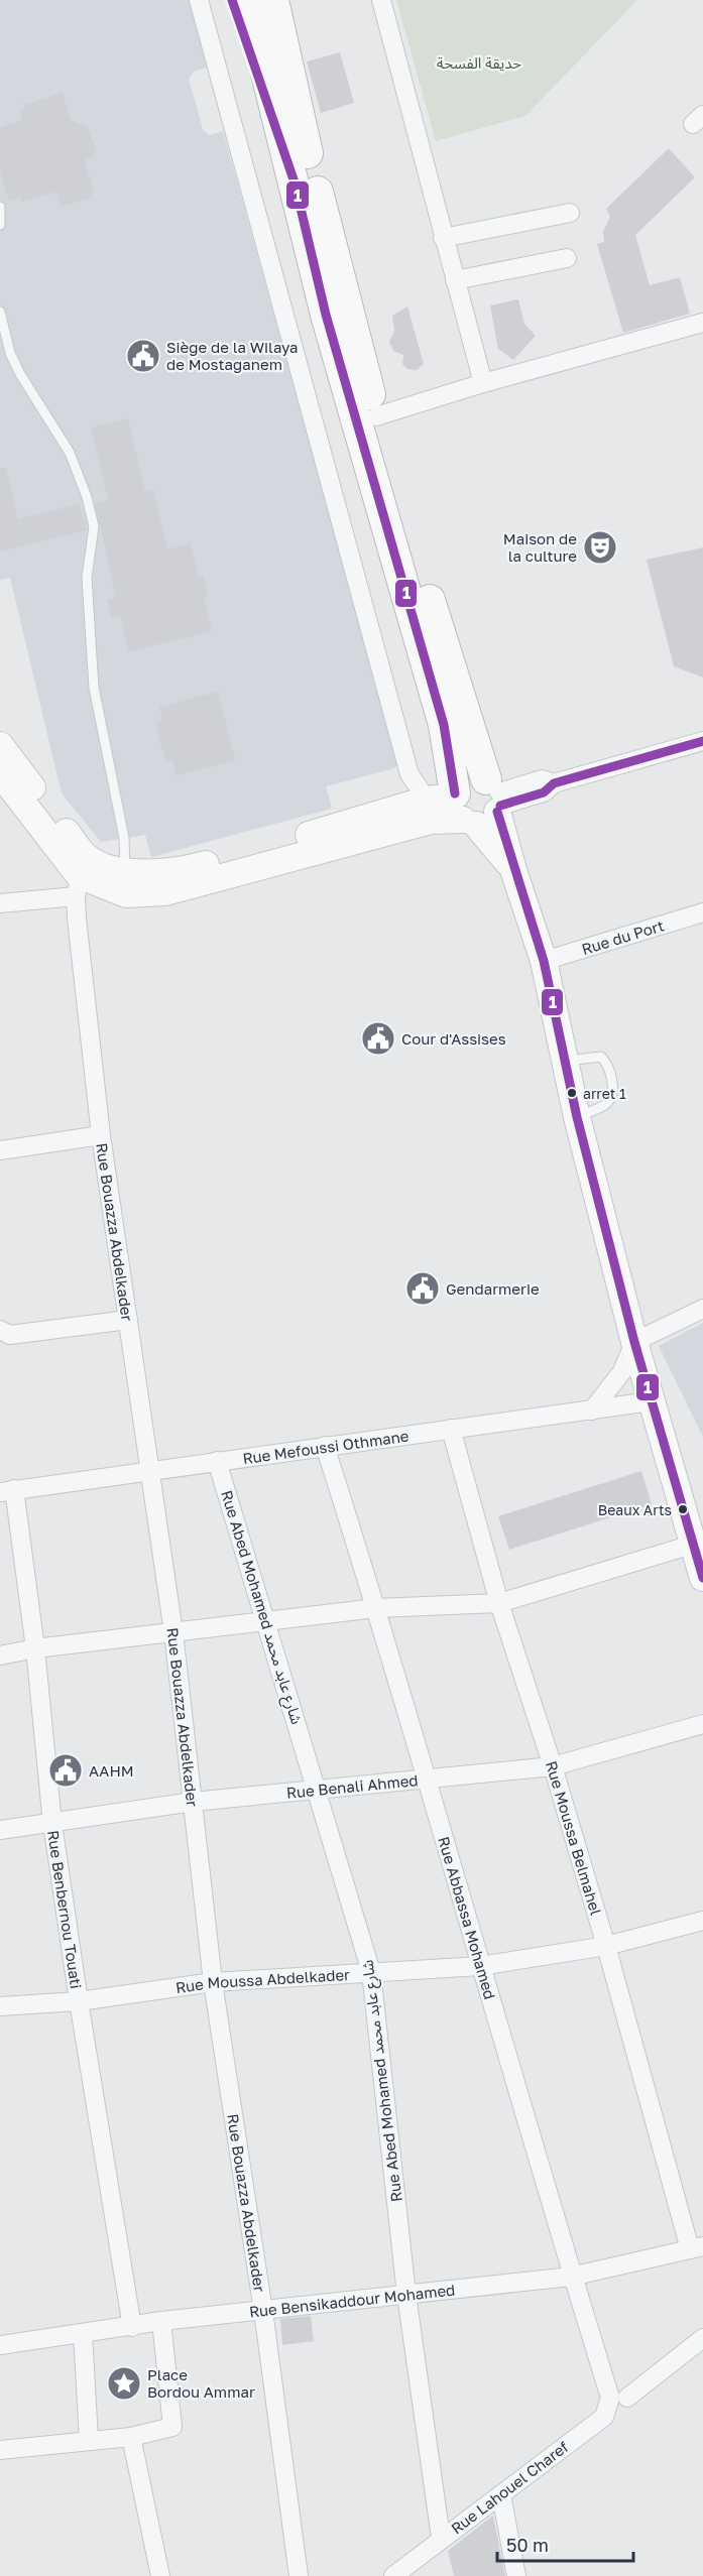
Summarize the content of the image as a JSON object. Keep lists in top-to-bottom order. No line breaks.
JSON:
{"streets":{"street":["Rue du Port","Rue Bouazza Abdelkader","Rue Mefoussi Othmane","Rue Abed Mohamed شارع عابد محمد","Rue Benali Ahmed","Rue Moussa Belmahel","Rue Benbernou Touati","Rue Abbassa Mohamed","Rue Moussa Abdelkader","Rue Bensikaddour Mohamed","Rue Lahouel Charef"]},"crossings":[["Rue Bouazza Abdelkader","Rue Mefoussi Othmane"],["Rue Bouazza Abdelkader","Rue Benali Ahmed"],["Rue Bouazza Abdelkader","Rue Moussa Abdelkader"],["Rue Bouazza Abdelkader","Rue Bensikaddour Mohamed"],["Rue Mefoussi Othmane","Rue Abed Mohamed شارع عابد محمد"],["Rue Mefoussi Othmane","Rue Moussa Belmahel"],["Rue Mefoussi Othmane","Rue Benbernou Touati"],["Rue Mefoussi Othmane","Rue Abbassa Mohamed"],["Rue Abed Mohamed شارع عابد محمد","Rue Benali Ahmed"],["Rue Abed Mohamed شارع عابد محمد","Rue Moussa Abdelkader"],["Rue Abed Mohamed شارع عابد محمد","Rue Bensikaddour Mohamed"],["Rue Abed Mohamed شارع عابد محمد","Rue Lahouel Charef"],["Rue Benali Ahmed","Rue Moussa Belmahel"],["Rue Benali Ahmed","Rue Benbernou Touati"],["Rue Benali Ahmed","Rue Abbassa Mohamed"],["Rue Moussa Belmahel","Rue Moussa Abdelkader"],["Rue Moussa Belmahel","Rue Bensikaddour Mohamed"],["Rue Benbernou Touati","Rue Moussa Abdelkader"],["Rue Benbernou Touati","Rue Bensikaddour Mohamed"],["Rue Abbassa Mohamed","Rue Moussa Abdelkader"],["Rue Abbassa Mohamed","Rue Bensikaddour Mohamed"],["Rue Abbassa Mohamed","Rue Lahouel Charef"]],"parks":["حديقة الفسحة"],"places":{"public building":["Siège de la Wilaya de Mostaganem","Cour d'Assises","Gendarmerie","AAHM"],"theatre":["Maison de la culture"],"other":["arret 1","Beaux Arts"],"place":["Place Bordou Ammar"]},"lines":["transit line 1"],"scale_bar":"50 m"}
